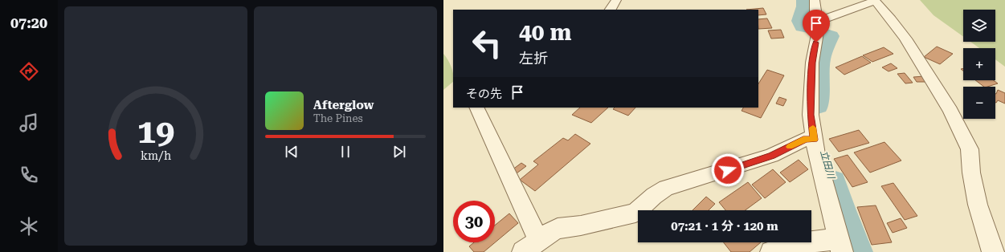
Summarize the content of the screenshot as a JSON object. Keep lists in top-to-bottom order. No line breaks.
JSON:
{"water":["立田川"],"page":{"tabs":"07:20","map_buttons":["+","−"],"turn":["40 m","左折"],"then":"その先","song":["Afterglow","The Pines"],"limit":"30","trip":"07:21 · 1 分 · 120 m","gauge":["19","km/h"]}}
